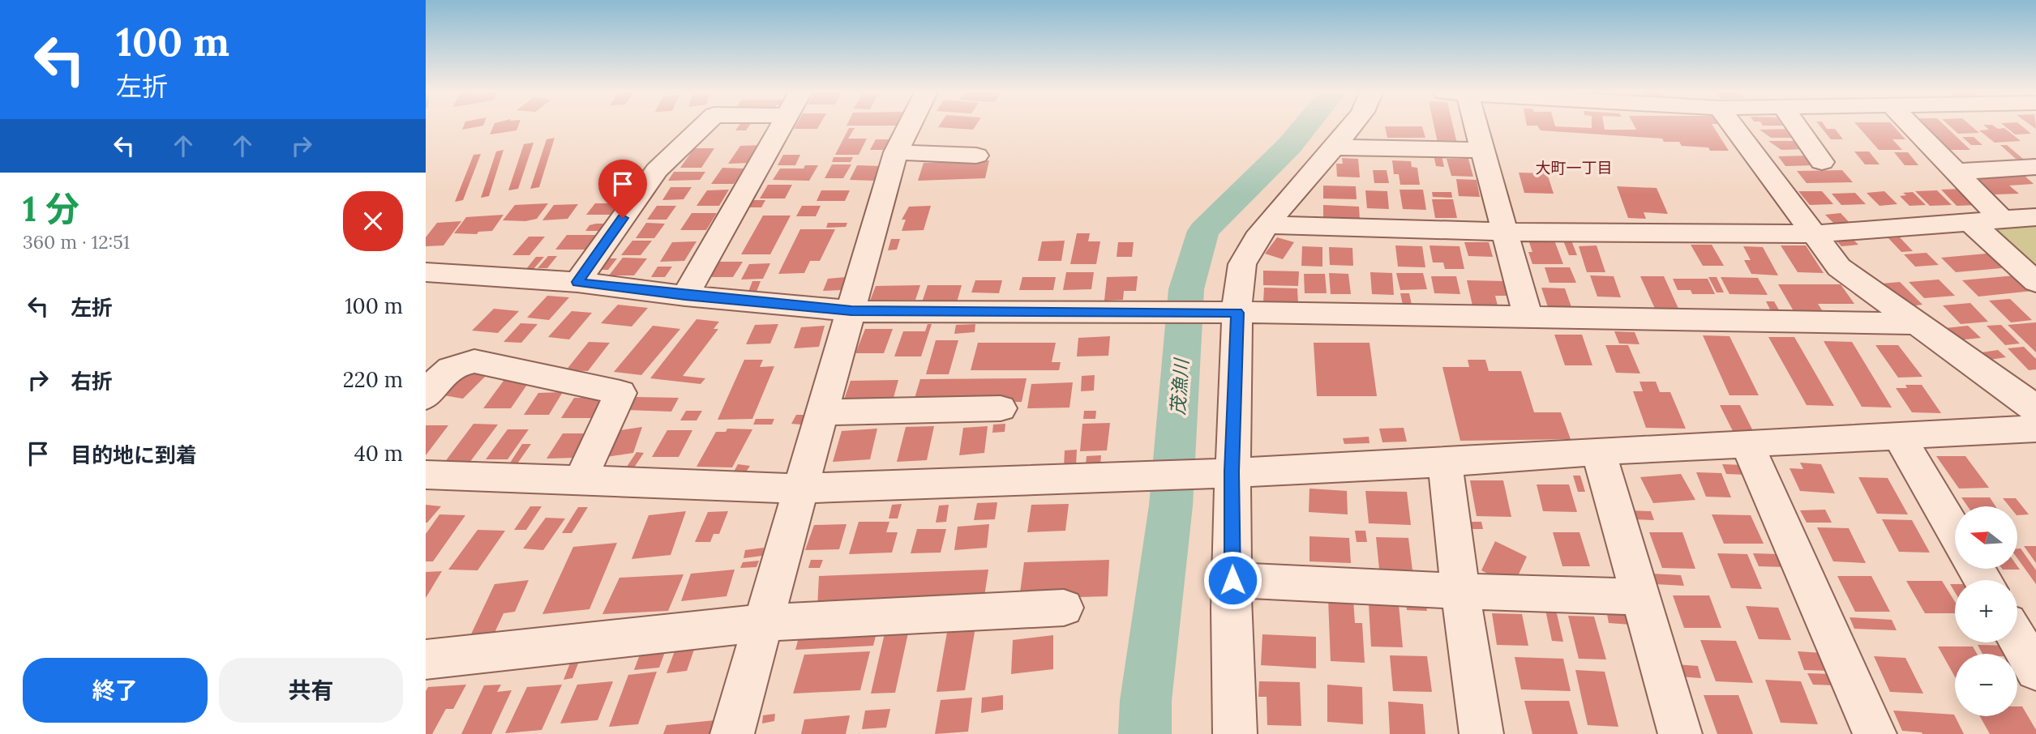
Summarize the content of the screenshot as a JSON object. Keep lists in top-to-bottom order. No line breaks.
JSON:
{"districts":["大町一丁目"],"water":["茂漁川"],"north":"left","page":{"turn":["100 m","左折"],"heading":["1 分","360 m · 12:51"],"list":[{"name":"左折","value":"100 m"},{"name":"右折","value":"220 m"},{"name":"目的地に到着","value":"40 m"}],"map_buttons":["+","−"],"buttons":["終了","共有"]}}
